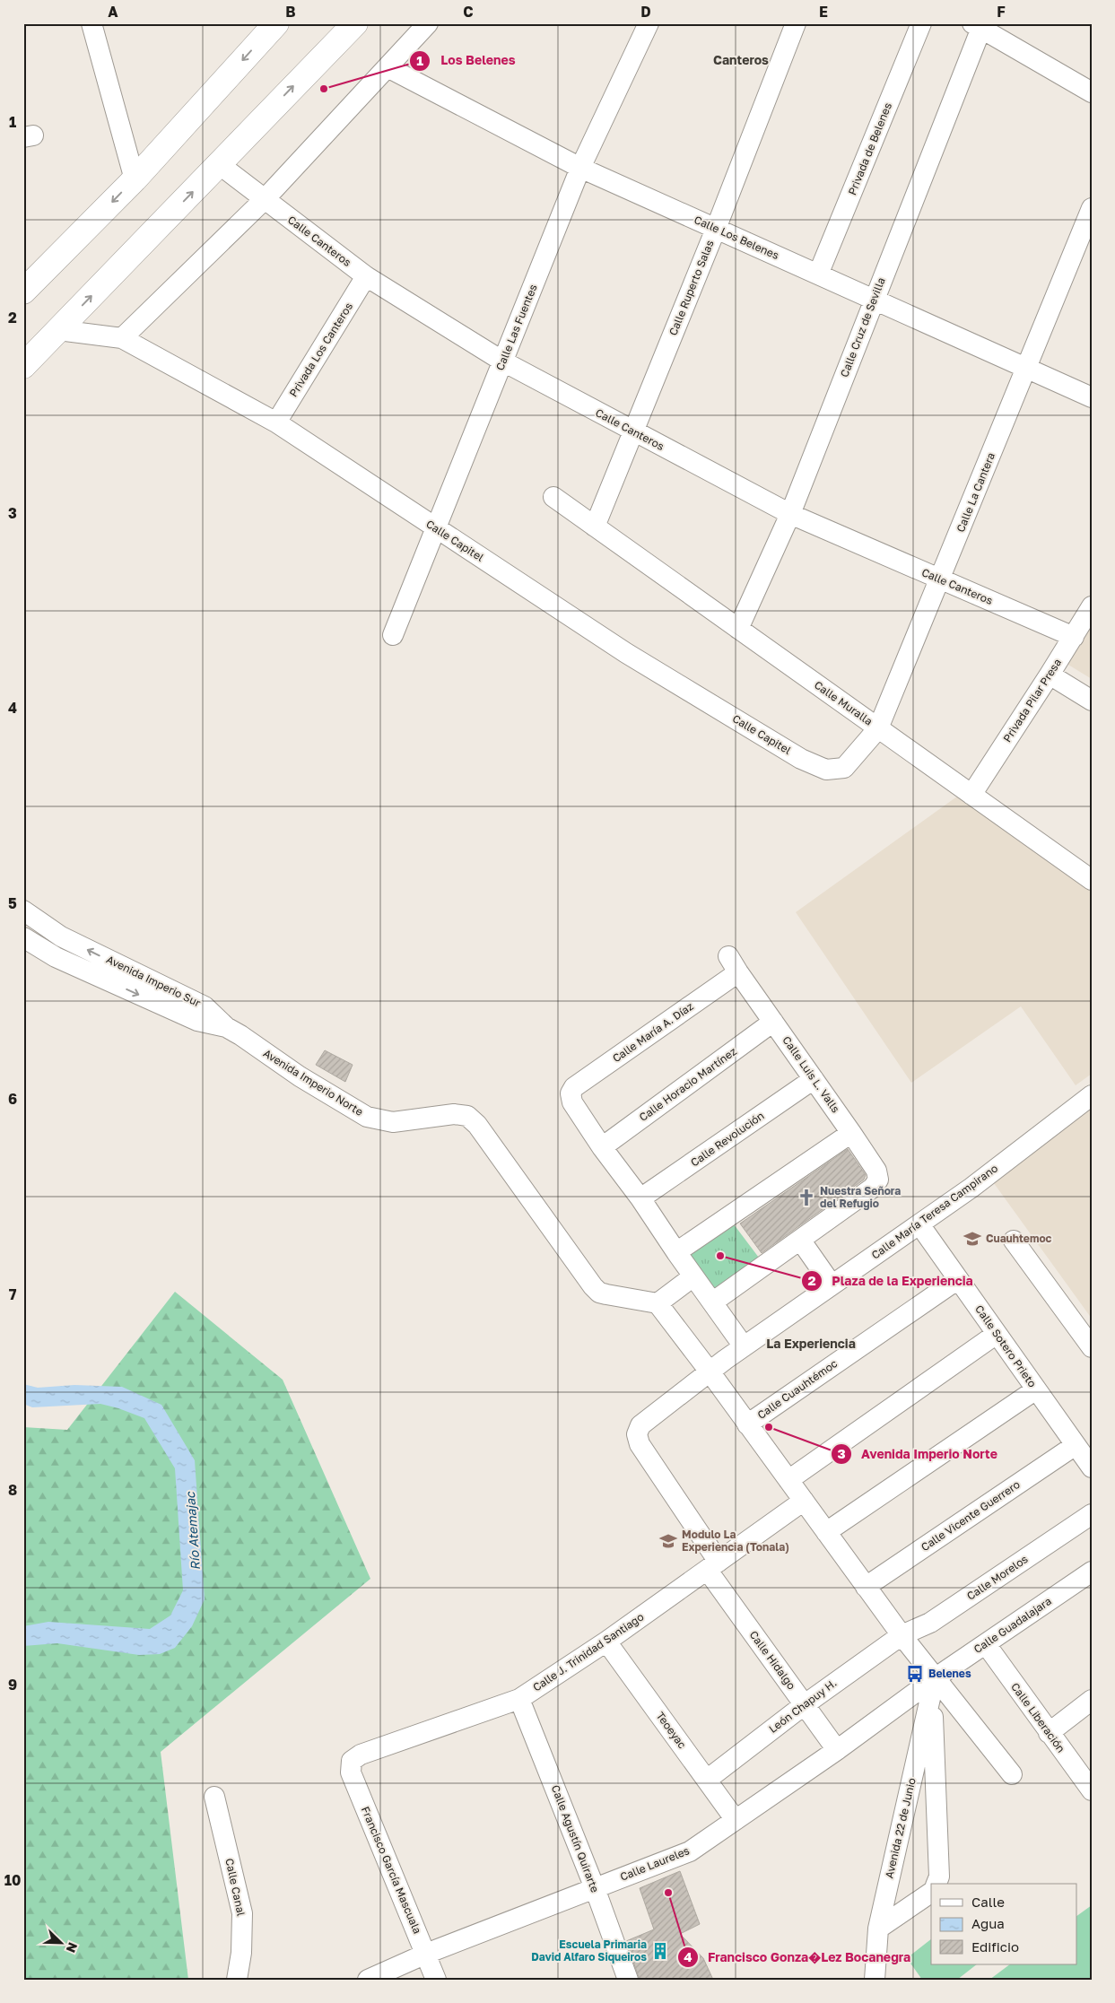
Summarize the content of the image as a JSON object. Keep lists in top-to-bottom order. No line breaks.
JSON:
{"streets":{"street":["Privada de Belenes","Calle Los Belenes","Calle Canteros","Calle Ruperto Salas","Calle Las Fuentes","Calle Cruz de Sevilla","Privada Los Canteros","Calle La Cantera","Calle Capitel","Privada Pilar Presa","Calle Muralla","Avenida Imperio Sur","Calle María A. Díaz","Calle Luis L. Valls","Avenida Imperio Norte","Calle Horacio Martínez","Calle Revolución","Calle María Teresa Campirano","Calle Sotero Prieto","Calle Cuauhtémoc","Calle Vicente Guerrero","Calle Morelos","Calle Guadalajara","Calle J. Trinidad Santiago","Calle Hidalgo","León Chapuy H.","Calle Liberación","Teoeyac","Avenida 22 de Junio","Calle Agustín Quirarte","Calle Laureles","Francisco García Mascuala","Calle Canal"]},"crossings":[["Privada de Belenes","Calle Los Belenes"],["Calle Los Belenes","Calle Ruperto Salas"],["Calle Los Belenes","Calle Las Fuentes"],["Calle Los Belenes","Calle Cruz de Sevilla"],["Calle Los Belenes","Calle La Cantera"],["Calle Canteros","Calle Ruperto Salas"],["Calle Canteros","Calle Las Fuentes"],["Calle Canteros","Calle Cruz de Sevilla"],["Calle Canteros","Privada Los Canteros"],["Calle Canteros","Calle La Cantera"],["Calle Canteros","Privada Pilar Presa"],["Calle Ruperto Salas","Calle Muralla"],["Calle Las Fuentes","Calle Capitel"],["Calle Cruz de Sevilla","Calle Muralla"],["Privada Los Canteros","Calle Capitel"],["Calle La Cantera","Calle Capitel"],["Calle La Cantera","Calle Muralla"],["Privada Pilar Presa","Calle Muralla"],["Avenida Imperio Sur","Avenida Imperio Norte"],["Calle María A. Díaz","Calle Luis L. Valls"],["Calle María A. Díaz","Calle Horacio Martínez"],["Calle Luis L. Valls","Calle Horacio Martínez"],["Calle Luis L. Valls","Calle Revolución"],["Calle María Teresa Campirano","Calle Sotero Prieto"],["Calle María Teresa Campirano","Calle Hidalgo"],["Calle Sotero Prieto","Calle Cuauhtémoc"],["Calle Sotero Prieto","Calle Vicente Guerrero"],["Calle Morelos","León Chapuy H."],["Calle Guadalajara","Calle Liberación"],["Calle Guadalajara","Avenida 22 de Junio"],["Calle Guadalajara","Calle Laureles"],["Calle J. Trinidad Santiago","Calle Hidalgo"],["Calle J. Trinidad Santiago","Teoeyac"],["Calle J. Trinidad Santiago","Calle Agustín Quirarte"],["Calle J. Trinidad Santiago","Francisco García Mascuala"],["Calle Hidalgo","León Chapuy H."],["Calle Hidalgo","Calle Laureles"],["León Chapuy H.","Teoeyac"],["Teoeyac","Calle Laureles"],["Avenida 22 de Junio","Calle Laureles"],["Calle Agustín Quirarte","Calle Laureles"],["Calle Laureles","Francisco García Mascuala"]],"districts":["Canteros","La Experiencia"],"water":["Río Atemajac"],"places":{"other":["Los Belenes","Plaza de la Experiencia","Avenida Imperio Norte","Francisco Gonza�Lez Bocanegra"],"church":["Nuestra Señora del Refugio"],"school or university":["Cuauhtemoc","Modulo La Experiencia (Tonala)"],"bus stop":["Belenes"],"building":["Escuela Primaria David Alfaro Siqueiros"]},"legend":["Calle","Agua","Edificio"],"north":"bottom right","grid":{"columns":["A","B","C","D","E","F"],"rows":["1","2","3","4","5","6","7","8","9","10"]}}
